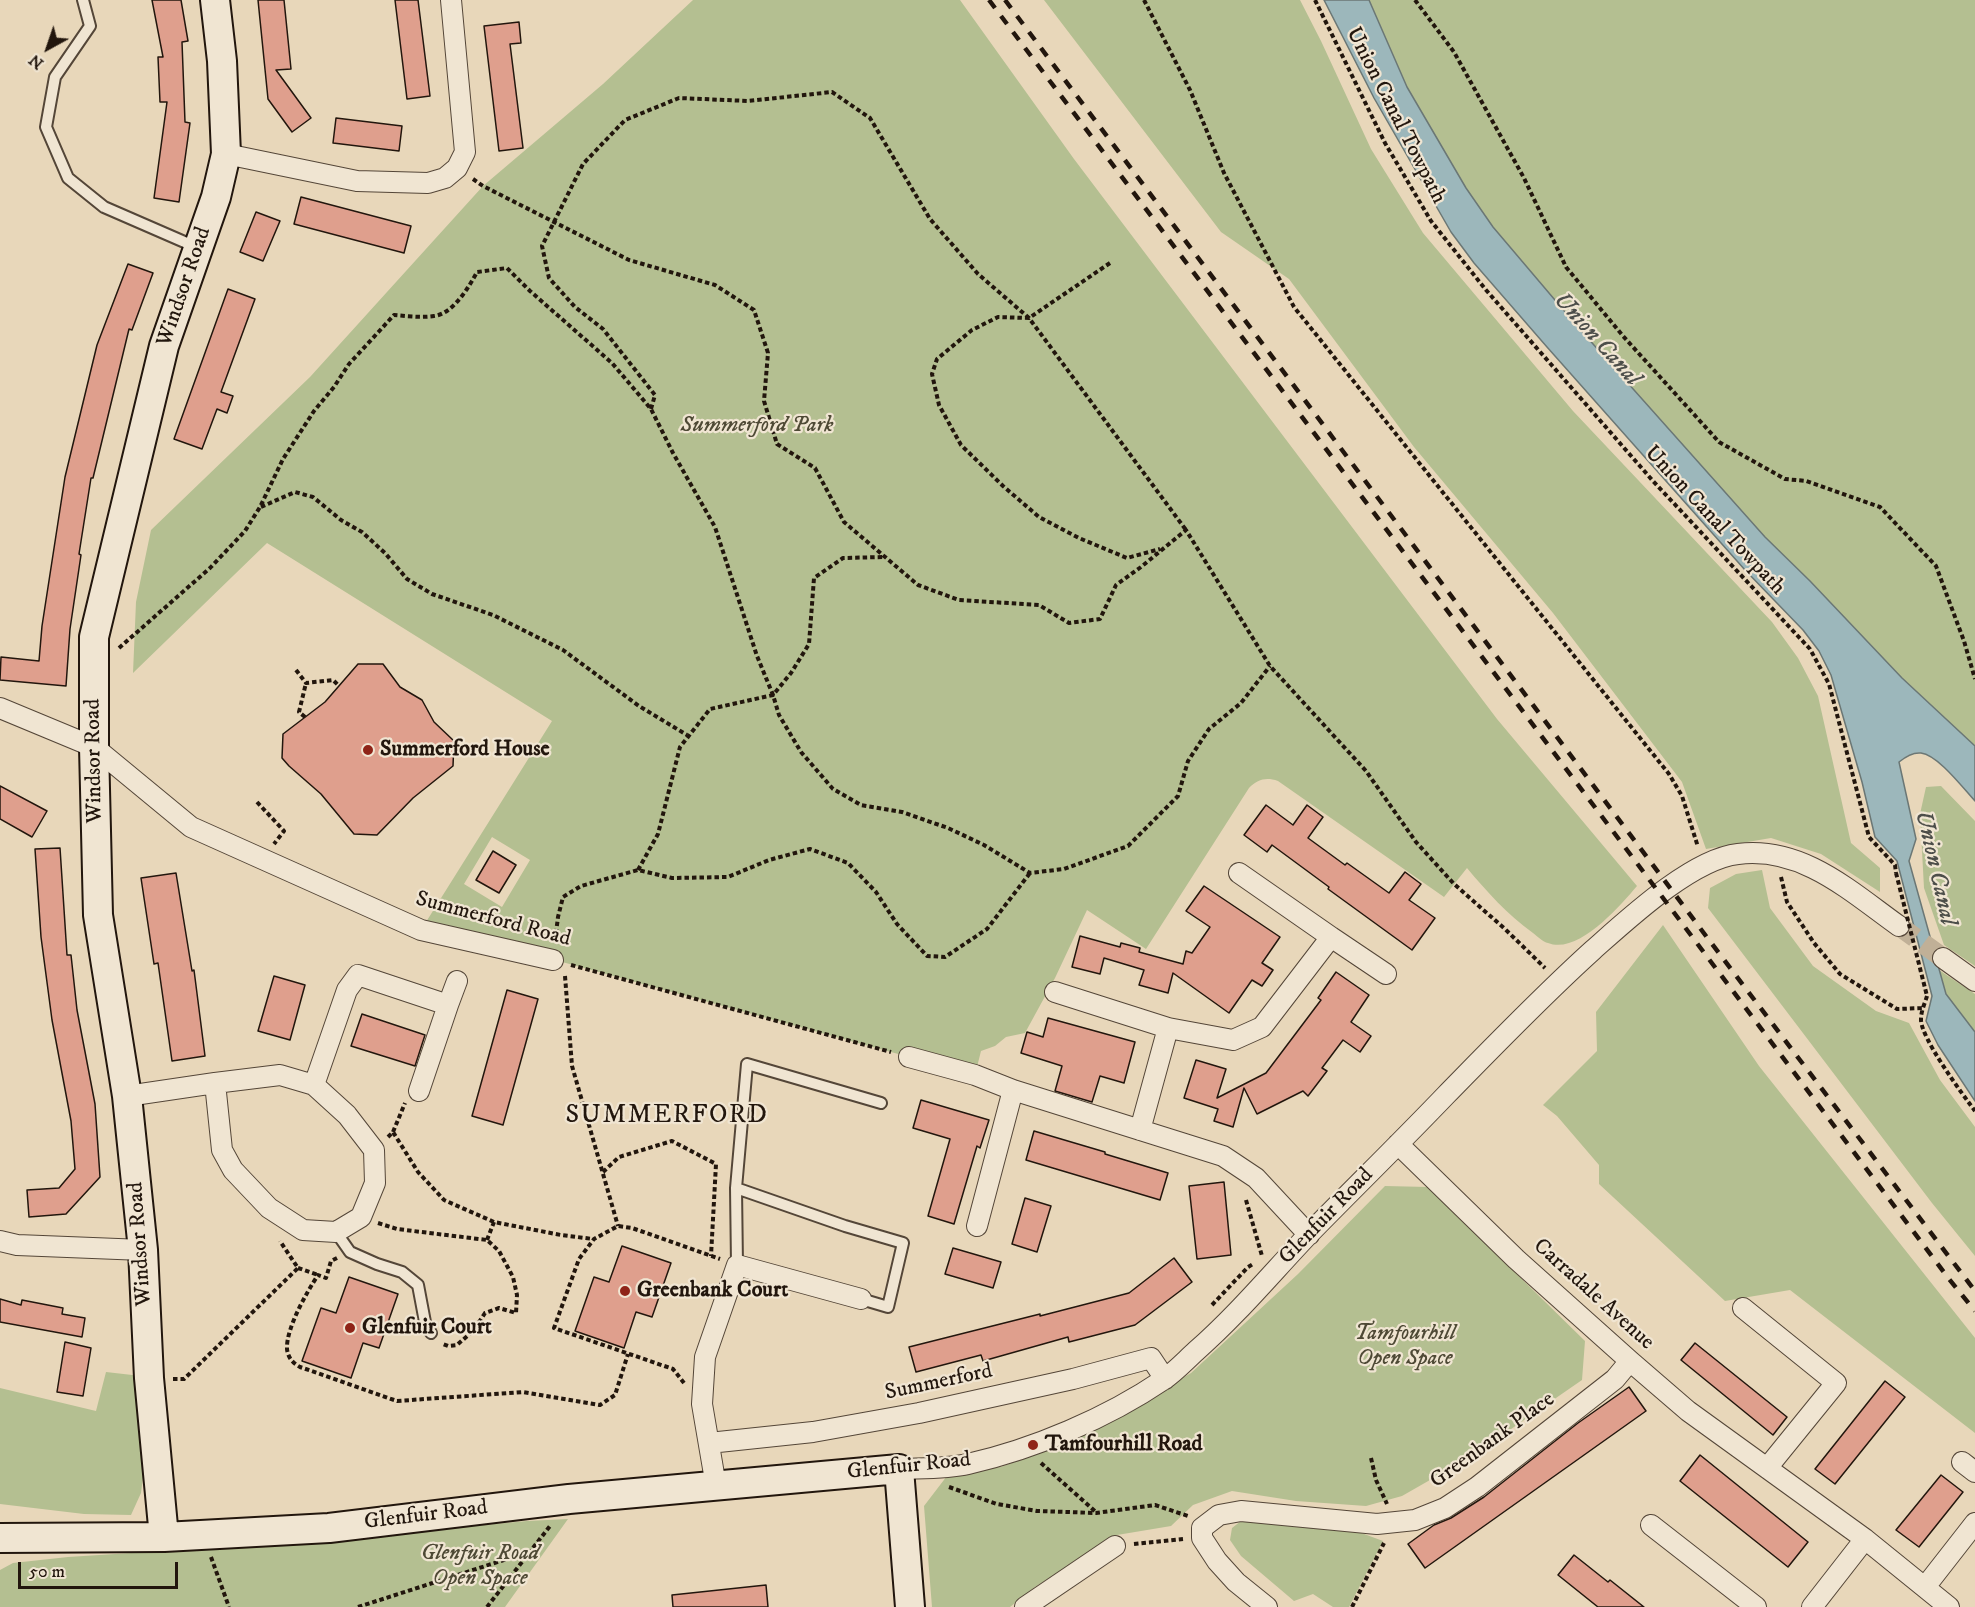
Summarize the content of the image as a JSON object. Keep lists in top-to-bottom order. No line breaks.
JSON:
{"streets":{"street":["Windsor Road","Summerford Road","Glenfuir Road","Carradale Avenue","Summerford","Greenbank Place"],"path":["Union Canal Towpath"]},"crossings":[["Windsor Road","Summerford Road"],["Windsor Road","Glenfuir Road"],["Glenfuir Road","Carradale Avenue"],["Glenfuir Road","Summerford"],["Carradale Avenue","Greenbank Place"]],"districts":["SUMMERFORD"],"water":["Union Canal"],"parks":["Summerford Park","Tamfourhill Open Space","Glenfuir Road Open Space"],"places":["Summerford House","Greenbank Court","Glenfuir Court","Tamfourhill Road"],"scale_bar":"50 m","north":"bottom left"}
